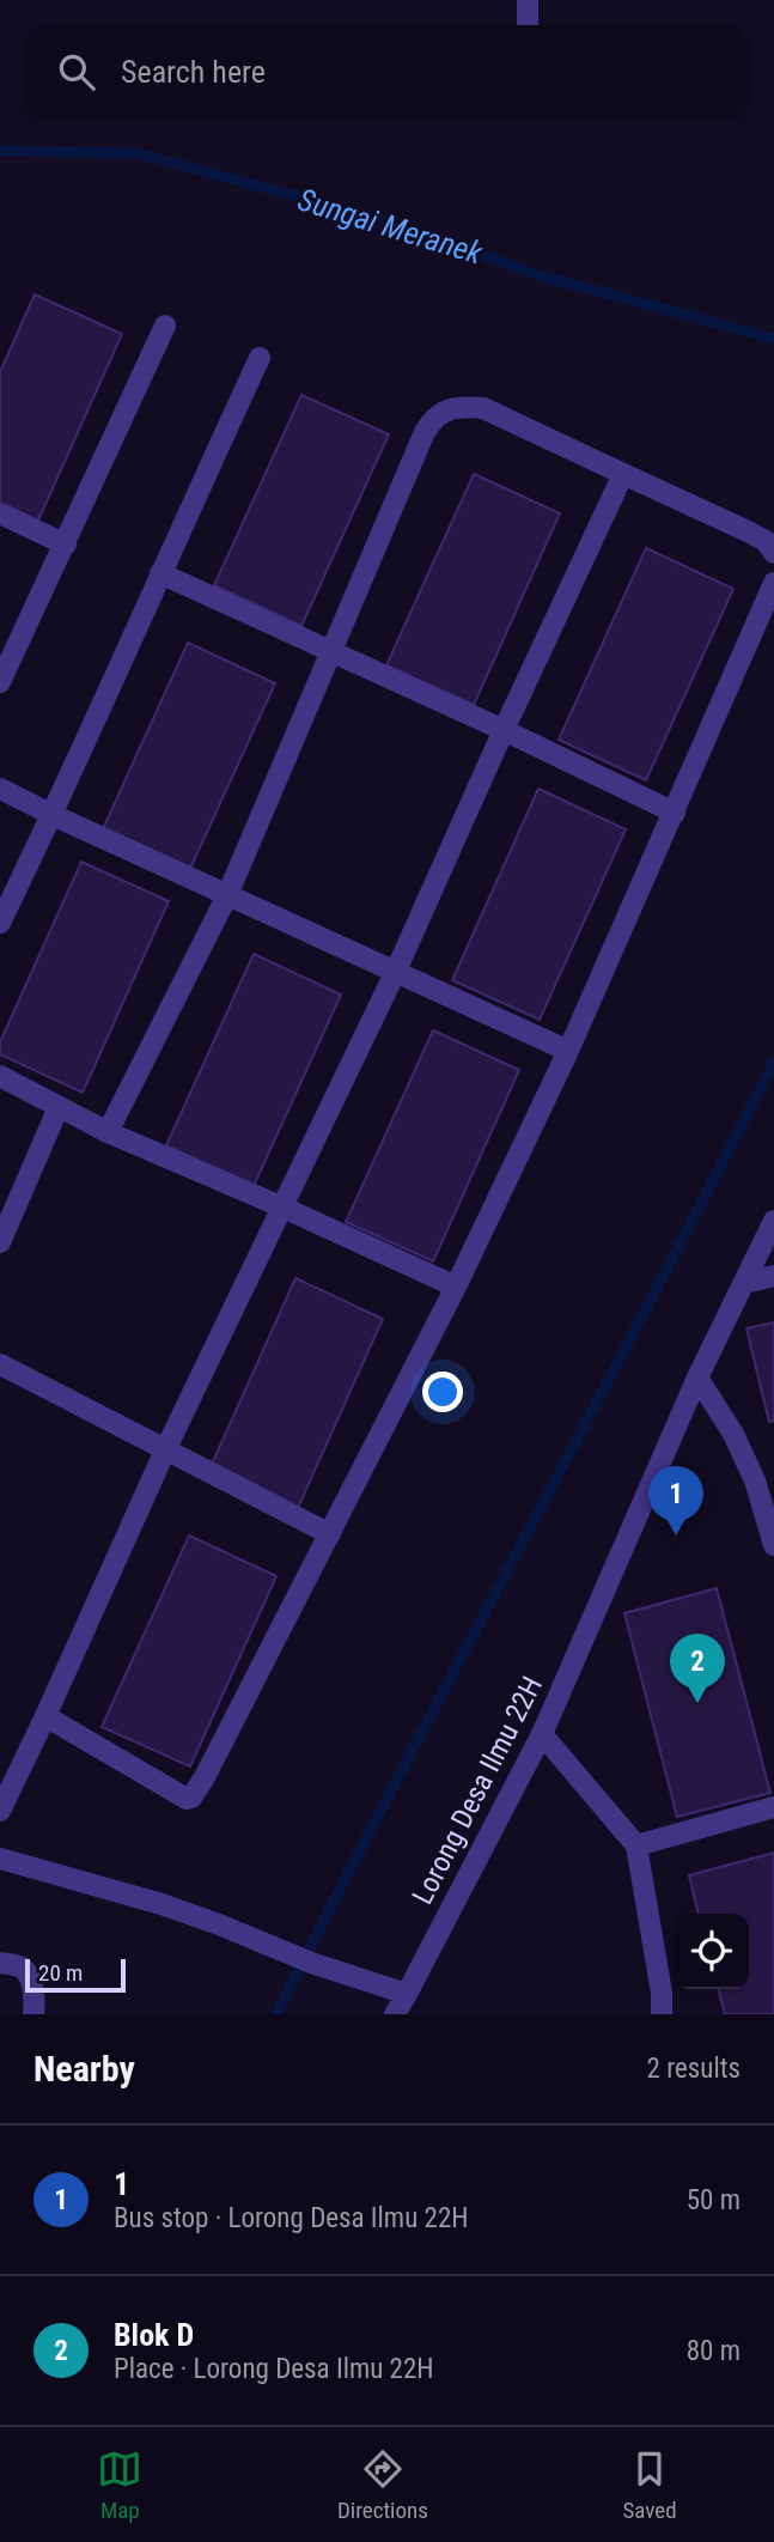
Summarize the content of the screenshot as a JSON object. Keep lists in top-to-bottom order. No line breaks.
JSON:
{"streets":{"street":["Lorong Desa Ilmu 22H"]},"water":["Sungai Meranek"],"scale_bar":"20 m","page":{"search":"Search here","pins":["1","2"],"scale":"20 m","heading":["Nearby","2 results"],"list":[{"mark":"1","name":"1","note":"Bus stop · Lorong Desa Ilmu 22H","value":"50 m"},{"mark":"2","name":"Blok D","note":"Place · Lorong Desa Ilmu 22H","value":"80 m"}],"nav":["Map","Directions","Saved"]}}
